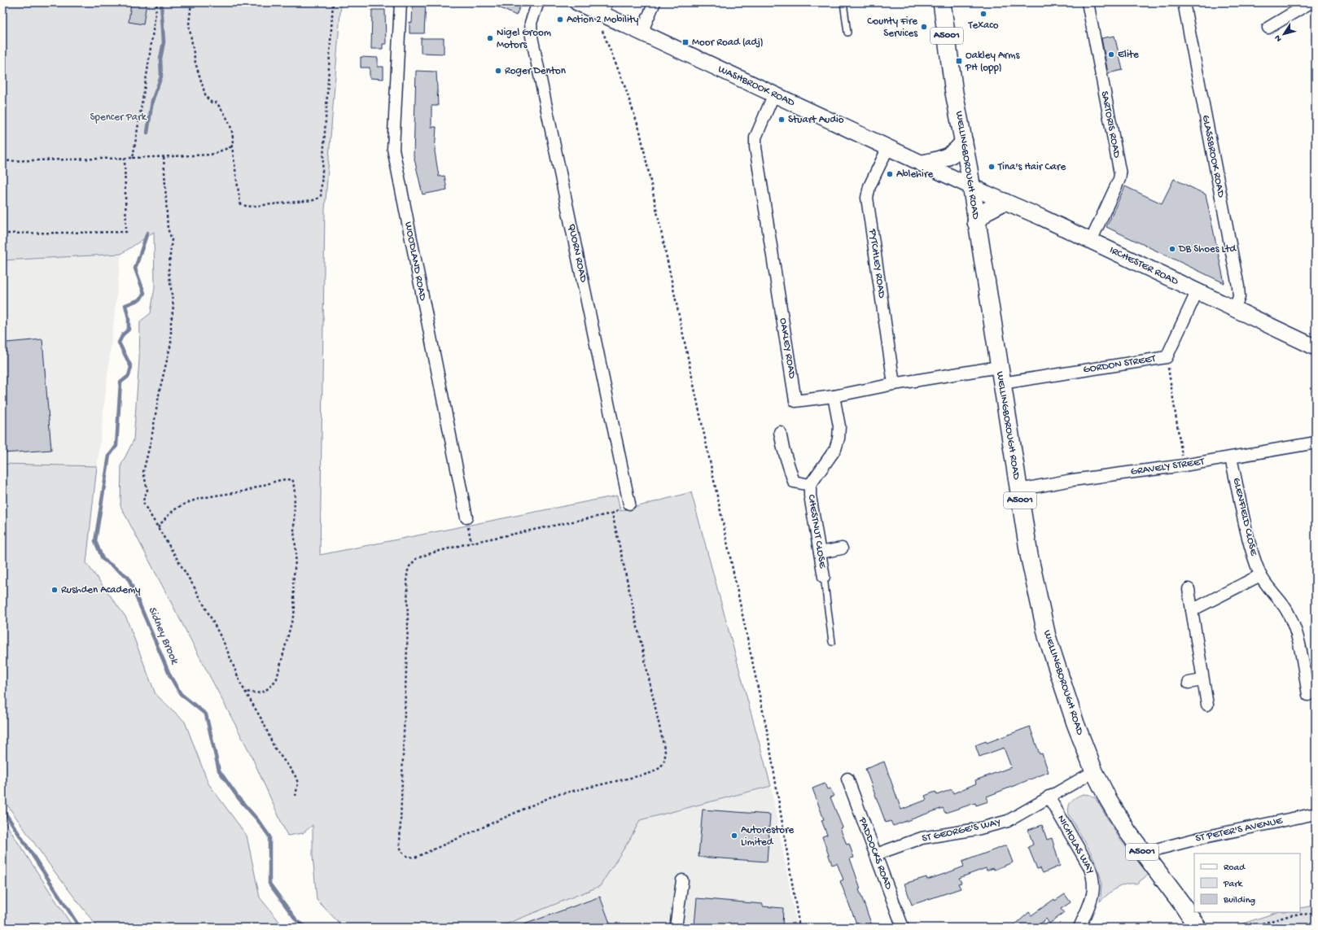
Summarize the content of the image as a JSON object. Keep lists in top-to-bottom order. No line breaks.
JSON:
{"streets":{"main road":["A5001","WASHBROOK ROAD","WELLINGBOROUGH ROAD","IRCHESTER ROAD"],"street":["SARTORIS ROAD","GLASSBROOK ROAD","QUORN ROAD","WOODLAND ROAD","PYTCHLEY ROAD","OAKLEY ROAD","GORDON STREET","GRAVELY STREET","GLENFIELD CLOSE","CHESTNUT CLOSE","ST PETER'S AVENUE","ST GEORGE'S WAY","NICHOLAS WAY","PADDOCKS ROAD"]},"crossings":[["WASHBROOK ROAD","WELLINGBOROUGH ROAD"],["WASHBROOK ROAD","PYTCHLEY ROAD"],["WASHBROOK ROAD","IRCHESTER ROAD"],["WASHBROOK ROAD","OAKLEY ROAD"],["SARTORIS ROAD","IRCHESTER ROAD"],["GLASSBROOK ROAD","IRCHESTER ROAD"],["WELLINGBOROUGH ROAD","IRCHESTER ROAD"],["WELLINGBOROUGH ROAD","OAKLEY ROAD"],["WELLINGBOROUGH ROAD","GORDON STREET"],["WELLINGBOROUGH ROAD","GRAVELY STREET"],["WELLINGBOROUGH ROAD","ST PETER'S AVENUE"],["WELLINGBOROUGH ROAD","ST GEORGE'S WAY"],["PYTCHLEY ROAD","OAKLEY ROAD"],["IRCHESTER ROAD","GORDON STREET"],["OAKLEY ROAD","GORDON STREET"],["OAKLEY ROAD","CHESTNUT CLOSE"],["GRAVELY STREET","GLENFIELD CLOSE"],["ST GEORGE'S WAY","NICHOLAS WAY"],["ST GEORGE'S WAY","PADDOCKS ROAD"]],"water":["Sidney Brook"],"parks":["Spencer Park"],"places":{"other":["Texaco","Action 2 Mobility","County Fire Services","Nigel Groom Motors","Elite","Roger Denton","Stuart Audio","Tina's Hair Care","Ablehire","DB Shoes Ltd","Rushden Academy","Autorestore Limited"],"transit":["Moor Road (adj)","Oakley Arms PH (opp)"]},"legend":["Road","Park","Building"],"north":"bottom left"}
